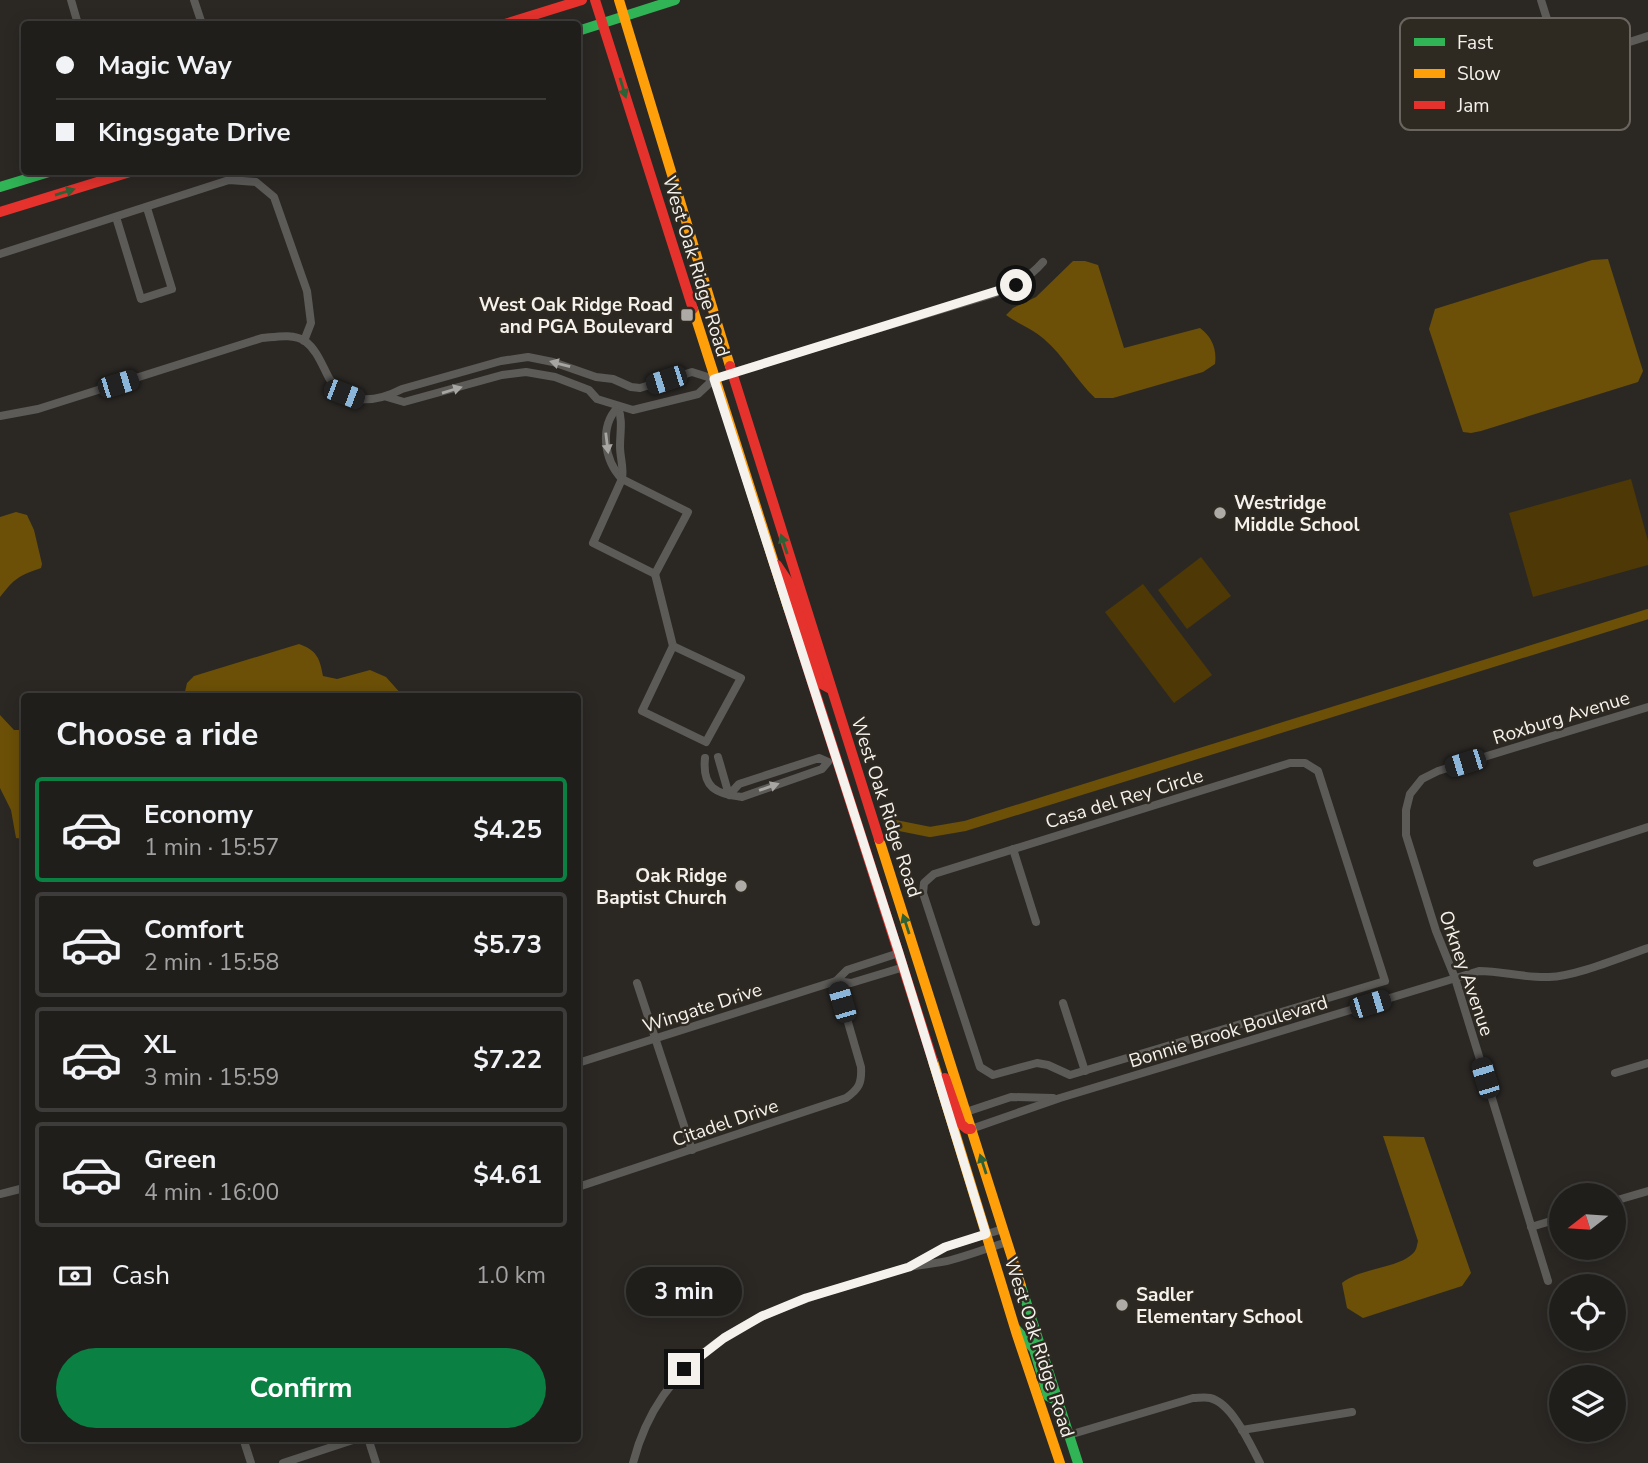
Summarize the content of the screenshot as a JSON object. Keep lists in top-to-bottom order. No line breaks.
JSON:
{"streets":{"main road":["West Oak Ridge Road"],"street":["Roxburg Avenue","Casa del Rey Circle","Orkney Avenue","Wingate Drive","Bonnie Brook Boulevard","Citadel Drive"]},"crossings":[["West Oak Ridge Road","Wingate Drive"],["West Oak Ridge Road","Bonnie Brook Boulevard"],["Roxburg Avenue","Orkney Avenue"],["Orkney Avenue","Bonnie Brook Boulevard"],["Wingate Drive","Citadel Drive"]],"places":{"transit":["West Oak Ridge Road and PGA Boulevard"],"other":["Westridge Middle School","Oak Ridge Baptist Church","Sadler Elementary School"]},"legend":["Fast","Slow","Jam"],"north":"left","page":{"banner":["Magic Way","Kingsgate Drive"],"heading":"Choose a ride","list":[{"name":"Economy","note":"1 min · 15:57","value":"$4.25"},{"name":"Comfort","note":"2 min · 15:58","value":"$5.73"},{"name":"XL","note":"3 min · 15:59","value":"$7.22"},{"name":"Green","note":"4 min · 16:00","value":"$4.61"}],"pay":["Cash","1.0 km"],"bubble":"3 min","buttons":"Confirm"}}
